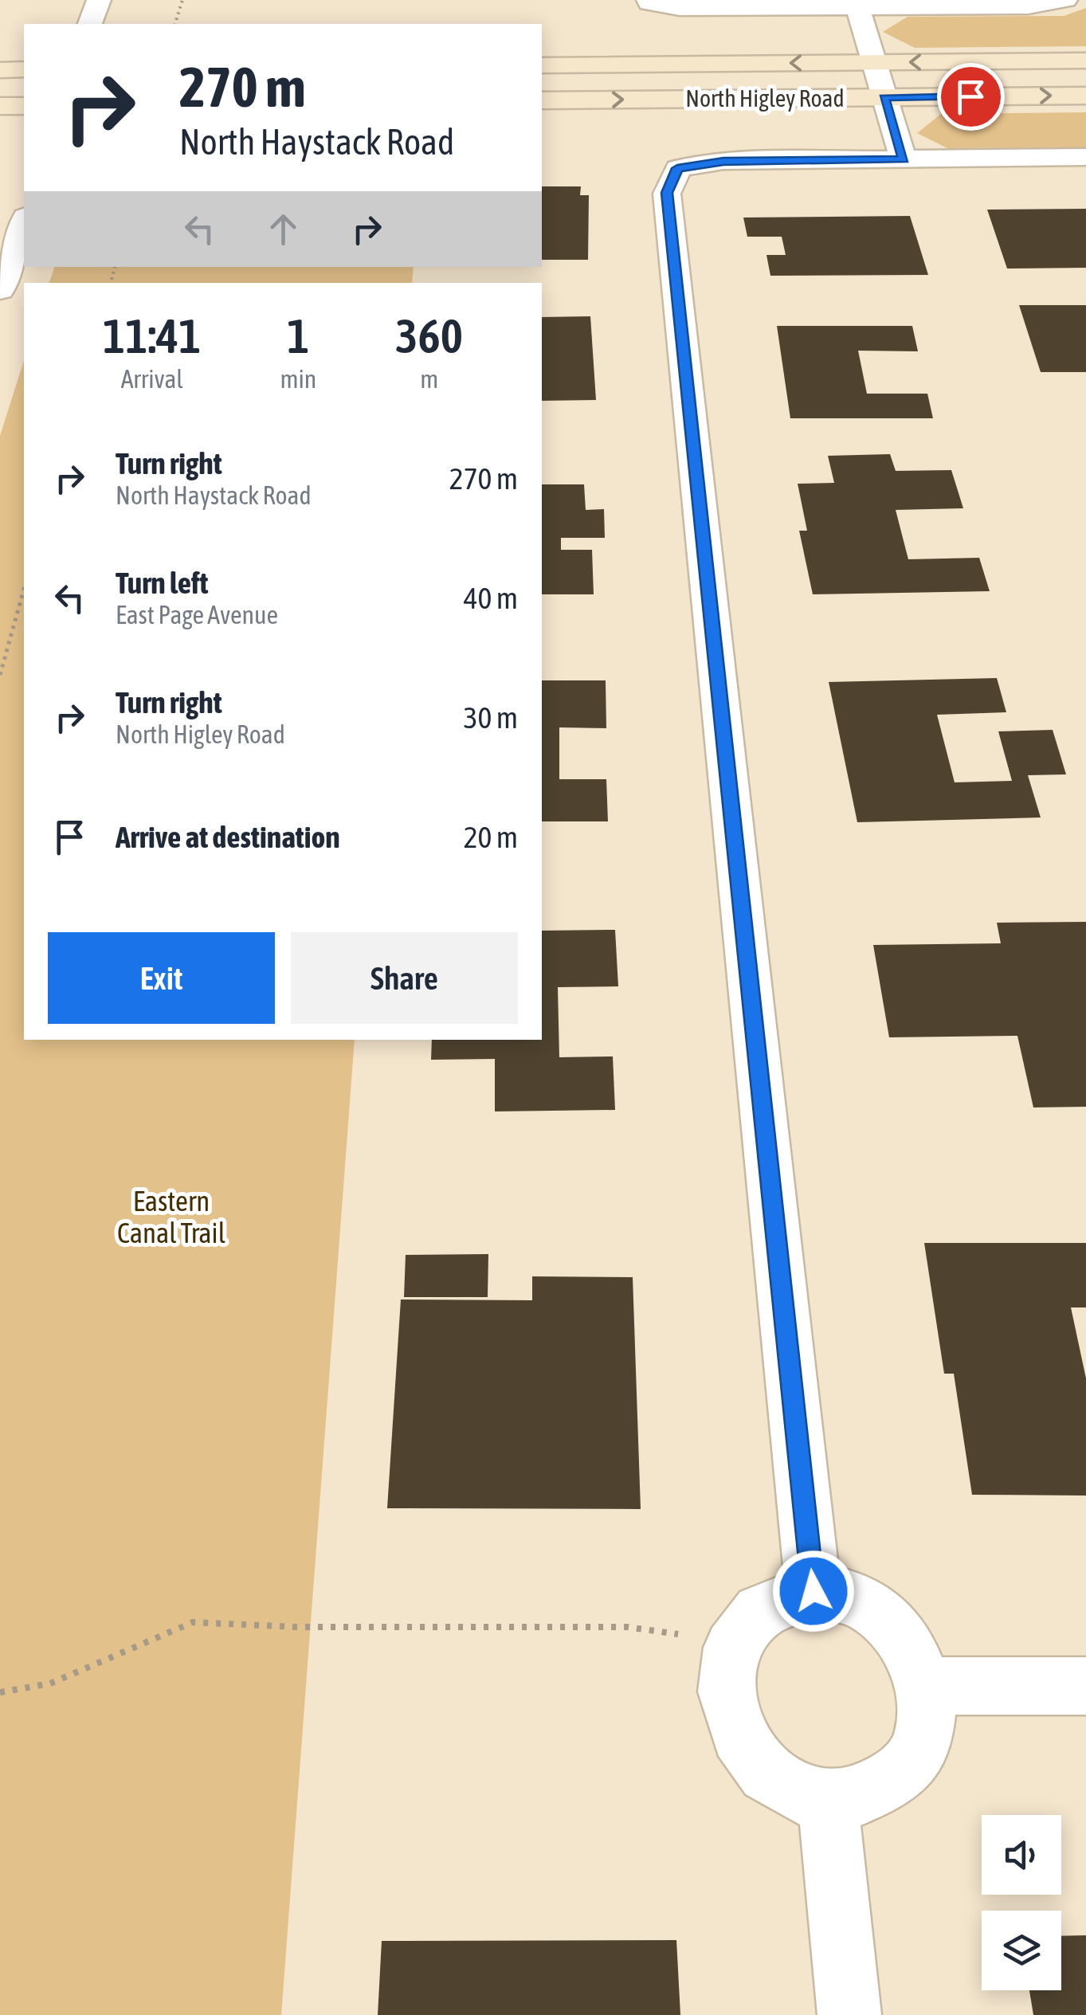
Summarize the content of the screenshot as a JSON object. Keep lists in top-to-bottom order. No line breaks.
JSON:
{"streets":{"main road":["North Higley Road"]},"parks":["Eastern Canal Trail"],"page":{"turn":["270 m","North Haystack Road"],"eta":["11:41","Arrival","1","min","360","m"],"list":[{"name":"Turn right","note":"North Haystack Road","value":"270 m"},{"name":"Turn left","note":"East Page Avenue","value":"40 m"},{"name":"Turn right","note":"North Higley Road","value":"30 m"},{"name":"Arrive at destination","value":"20 m"}],"buttons":["Exit","Share"]}}
